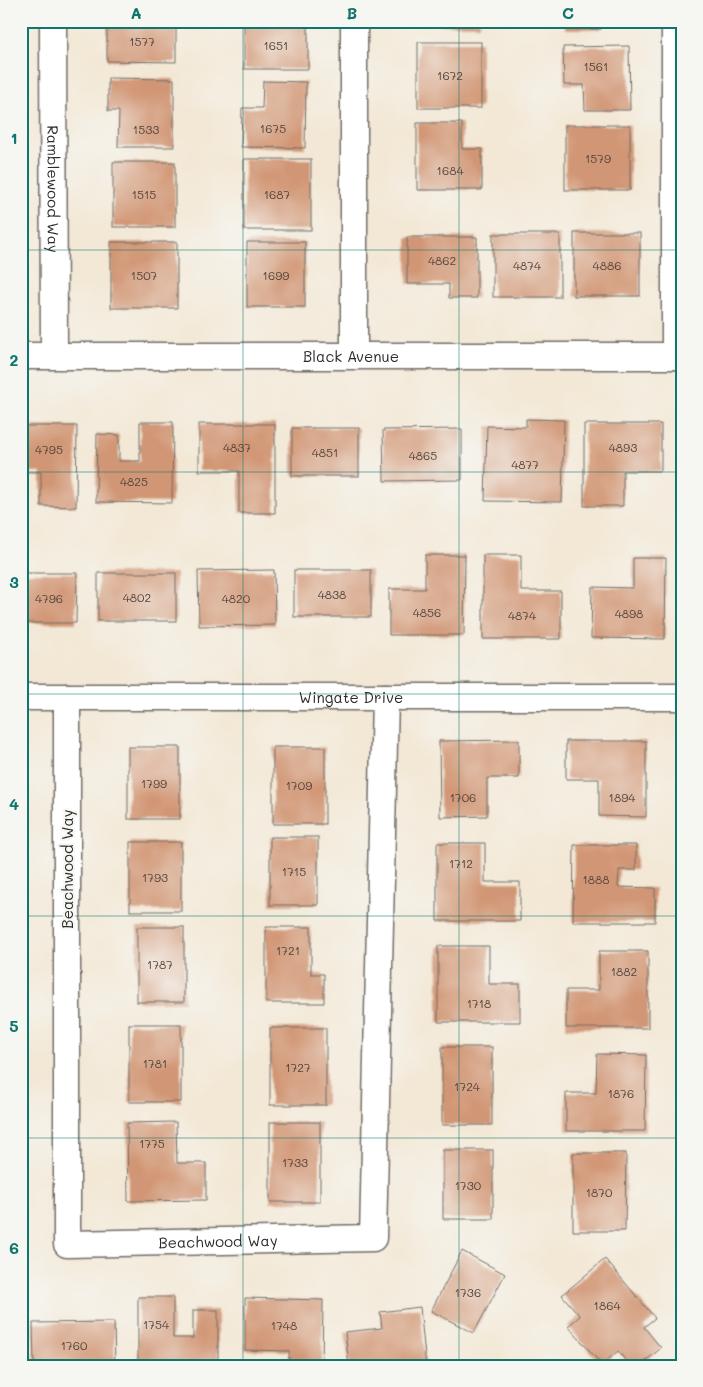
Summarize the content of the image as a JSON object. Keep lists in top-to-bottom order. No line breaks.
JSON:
{"streets":{"street":["Ramblewood Way","Black Avenue","Wingate Drive","Beachwood Way"]},"crossings":[["Ramblewood Way","Black Avenue"],["Wingate Drive","Beachwood Way"]],"house_numbers":["1577","1651","1561","1672","1675","1533","1579","1684","1515","1687","4862","4874","4886","1507","1699","4837","4893","4795","4851","4865","4877","4825","4838","4802","4796","4820","4856","4898","4874","1799","1709","1706","1894","1712","1715","1793","1888","1721","1787","1882","1718","1781","1727","1724","1876","1775","1733","1730","1870","1736","1864","1754","1748","1760"],"grid":{"columns":["A","B","C"],"rows":["1","2","3","4","5","6"]}}
